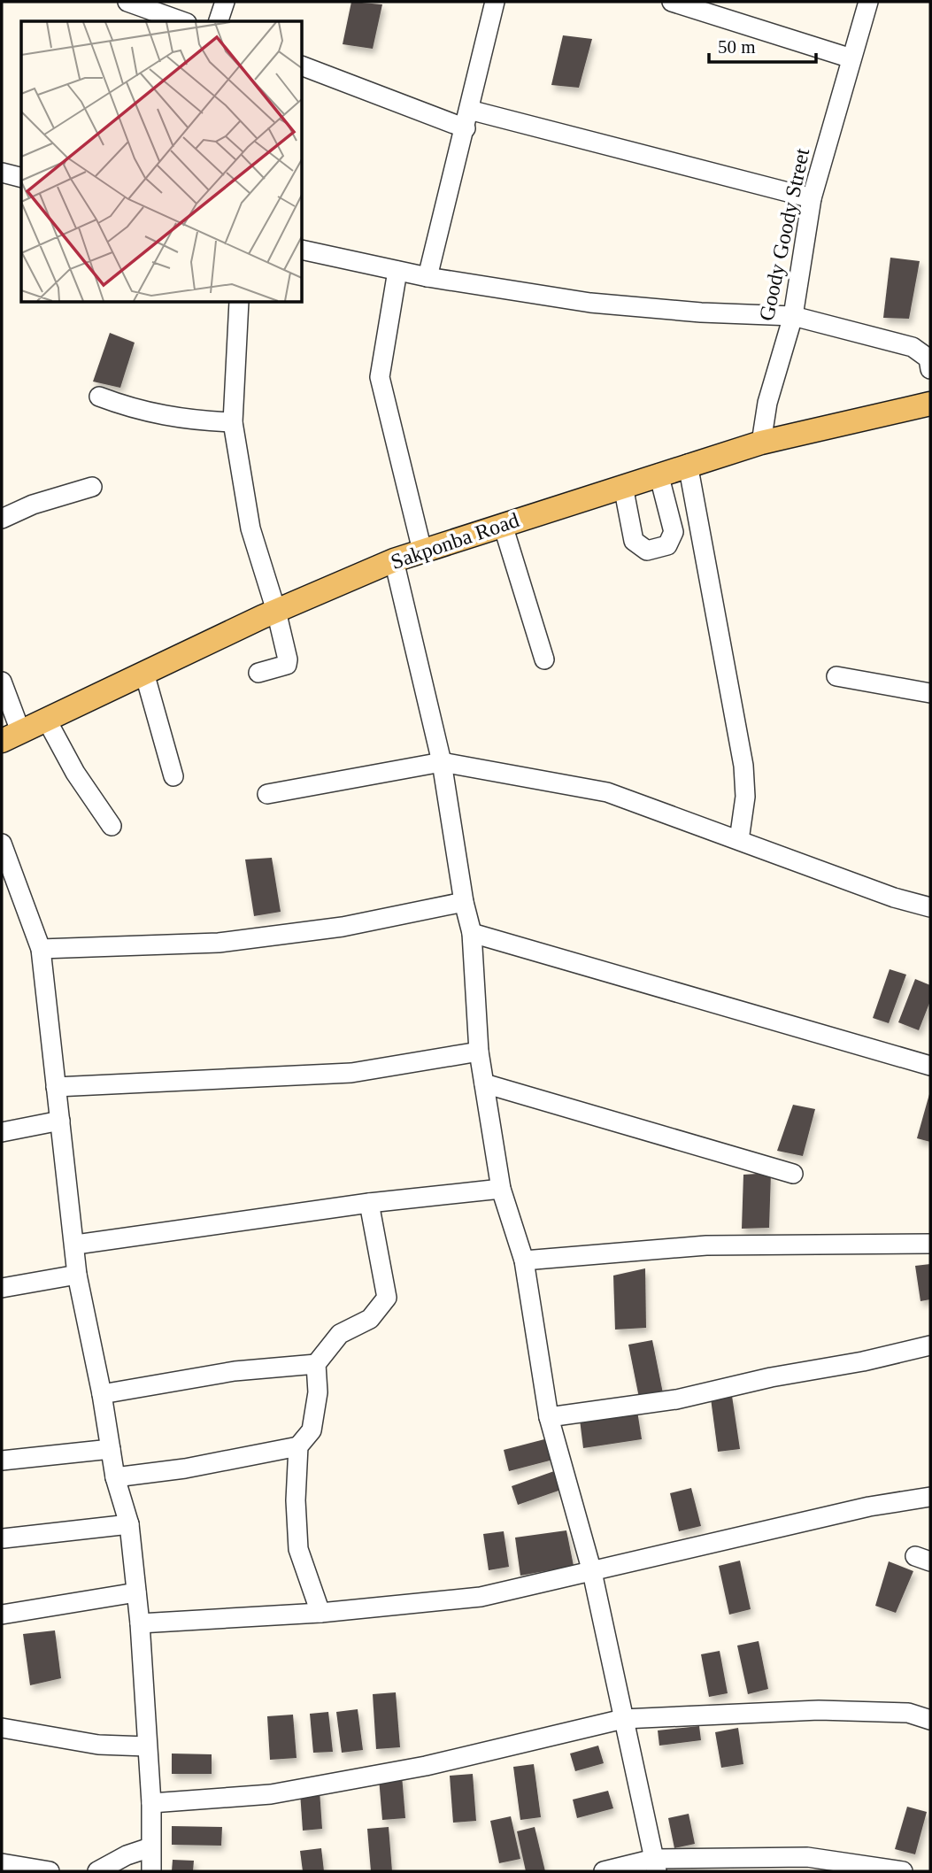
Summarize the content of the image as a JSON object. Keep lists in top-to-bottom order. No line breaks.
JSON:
{"streets":{"main road":["Sakponba Road"],"street":["Goody Goody Street"]},"crossings":[["Goody Goody Street","Sakponba Road"]],"scale_bar":"50 m"}
